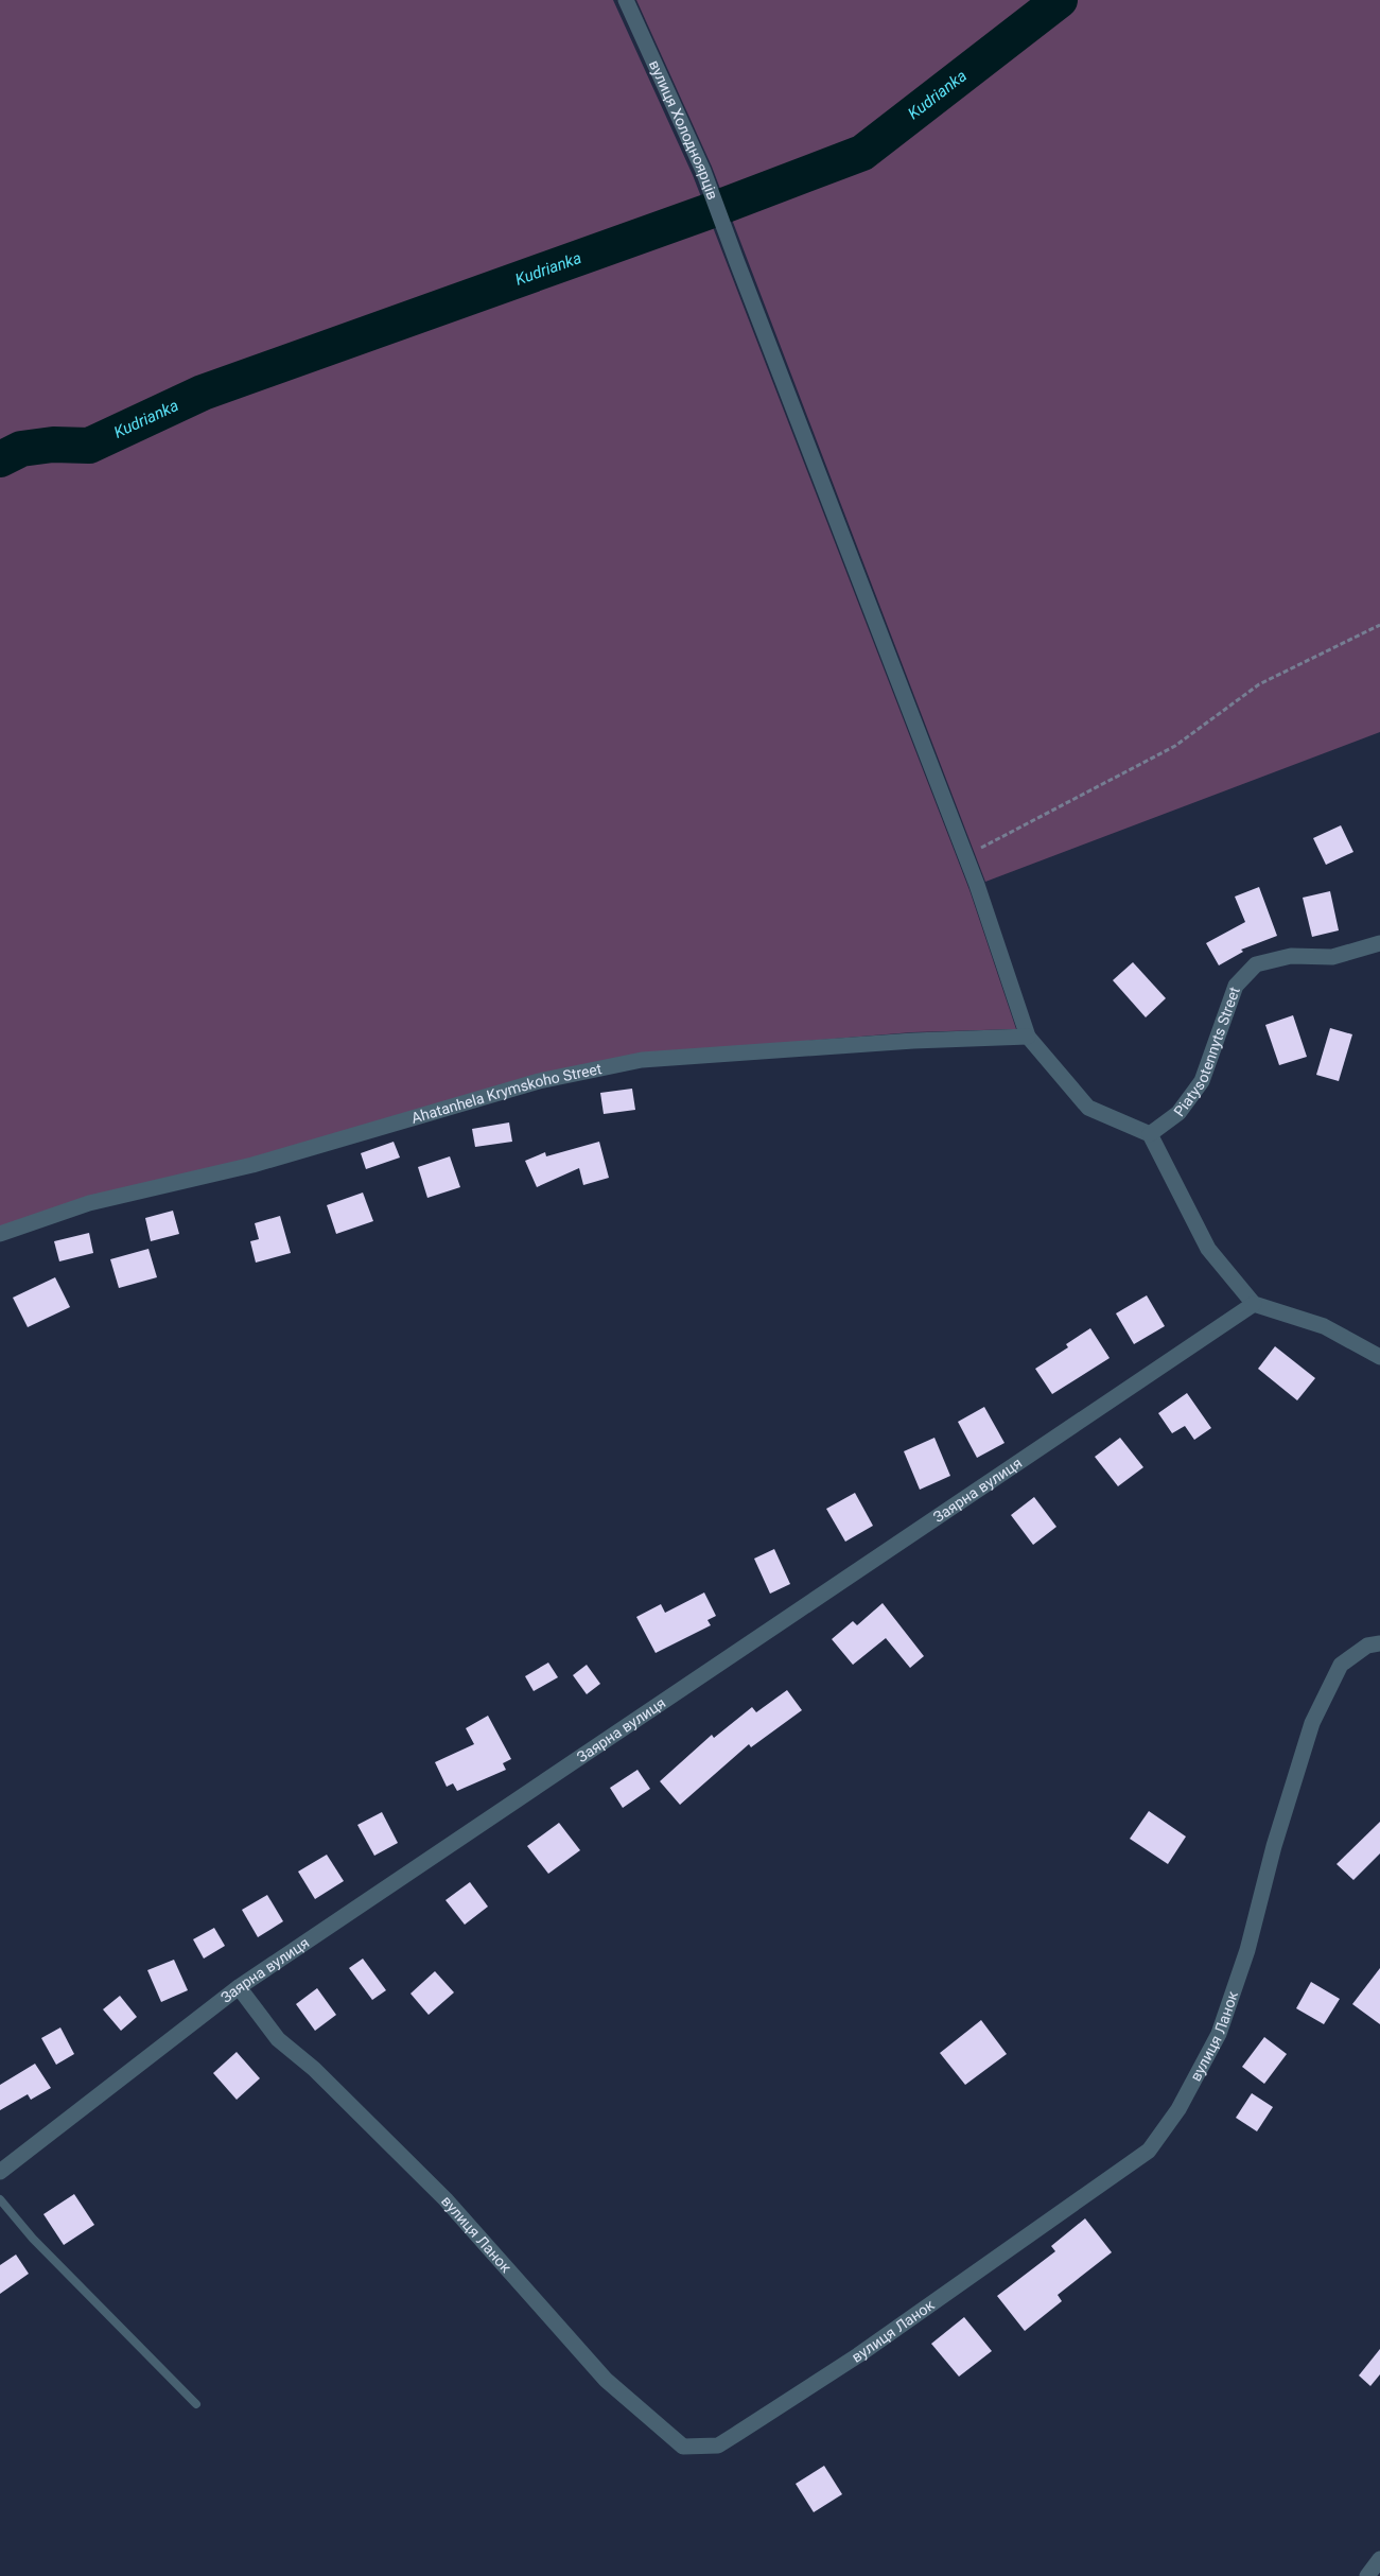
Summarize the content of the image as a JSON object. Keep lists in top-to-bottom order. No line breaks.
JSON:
{"streets":{"street":["вулиця Холодноярців","Piatysotennyts Street","Ahatanhela Krymskoho Street","Заярна вулиця","вулиця Ланок"]},"crossings":[["вулиця Холодноярців","Ahatanhela Krymskoho Street"],["Заярна вулиця","вулиця Ланок"]],"water":["Kudrianka"]}
